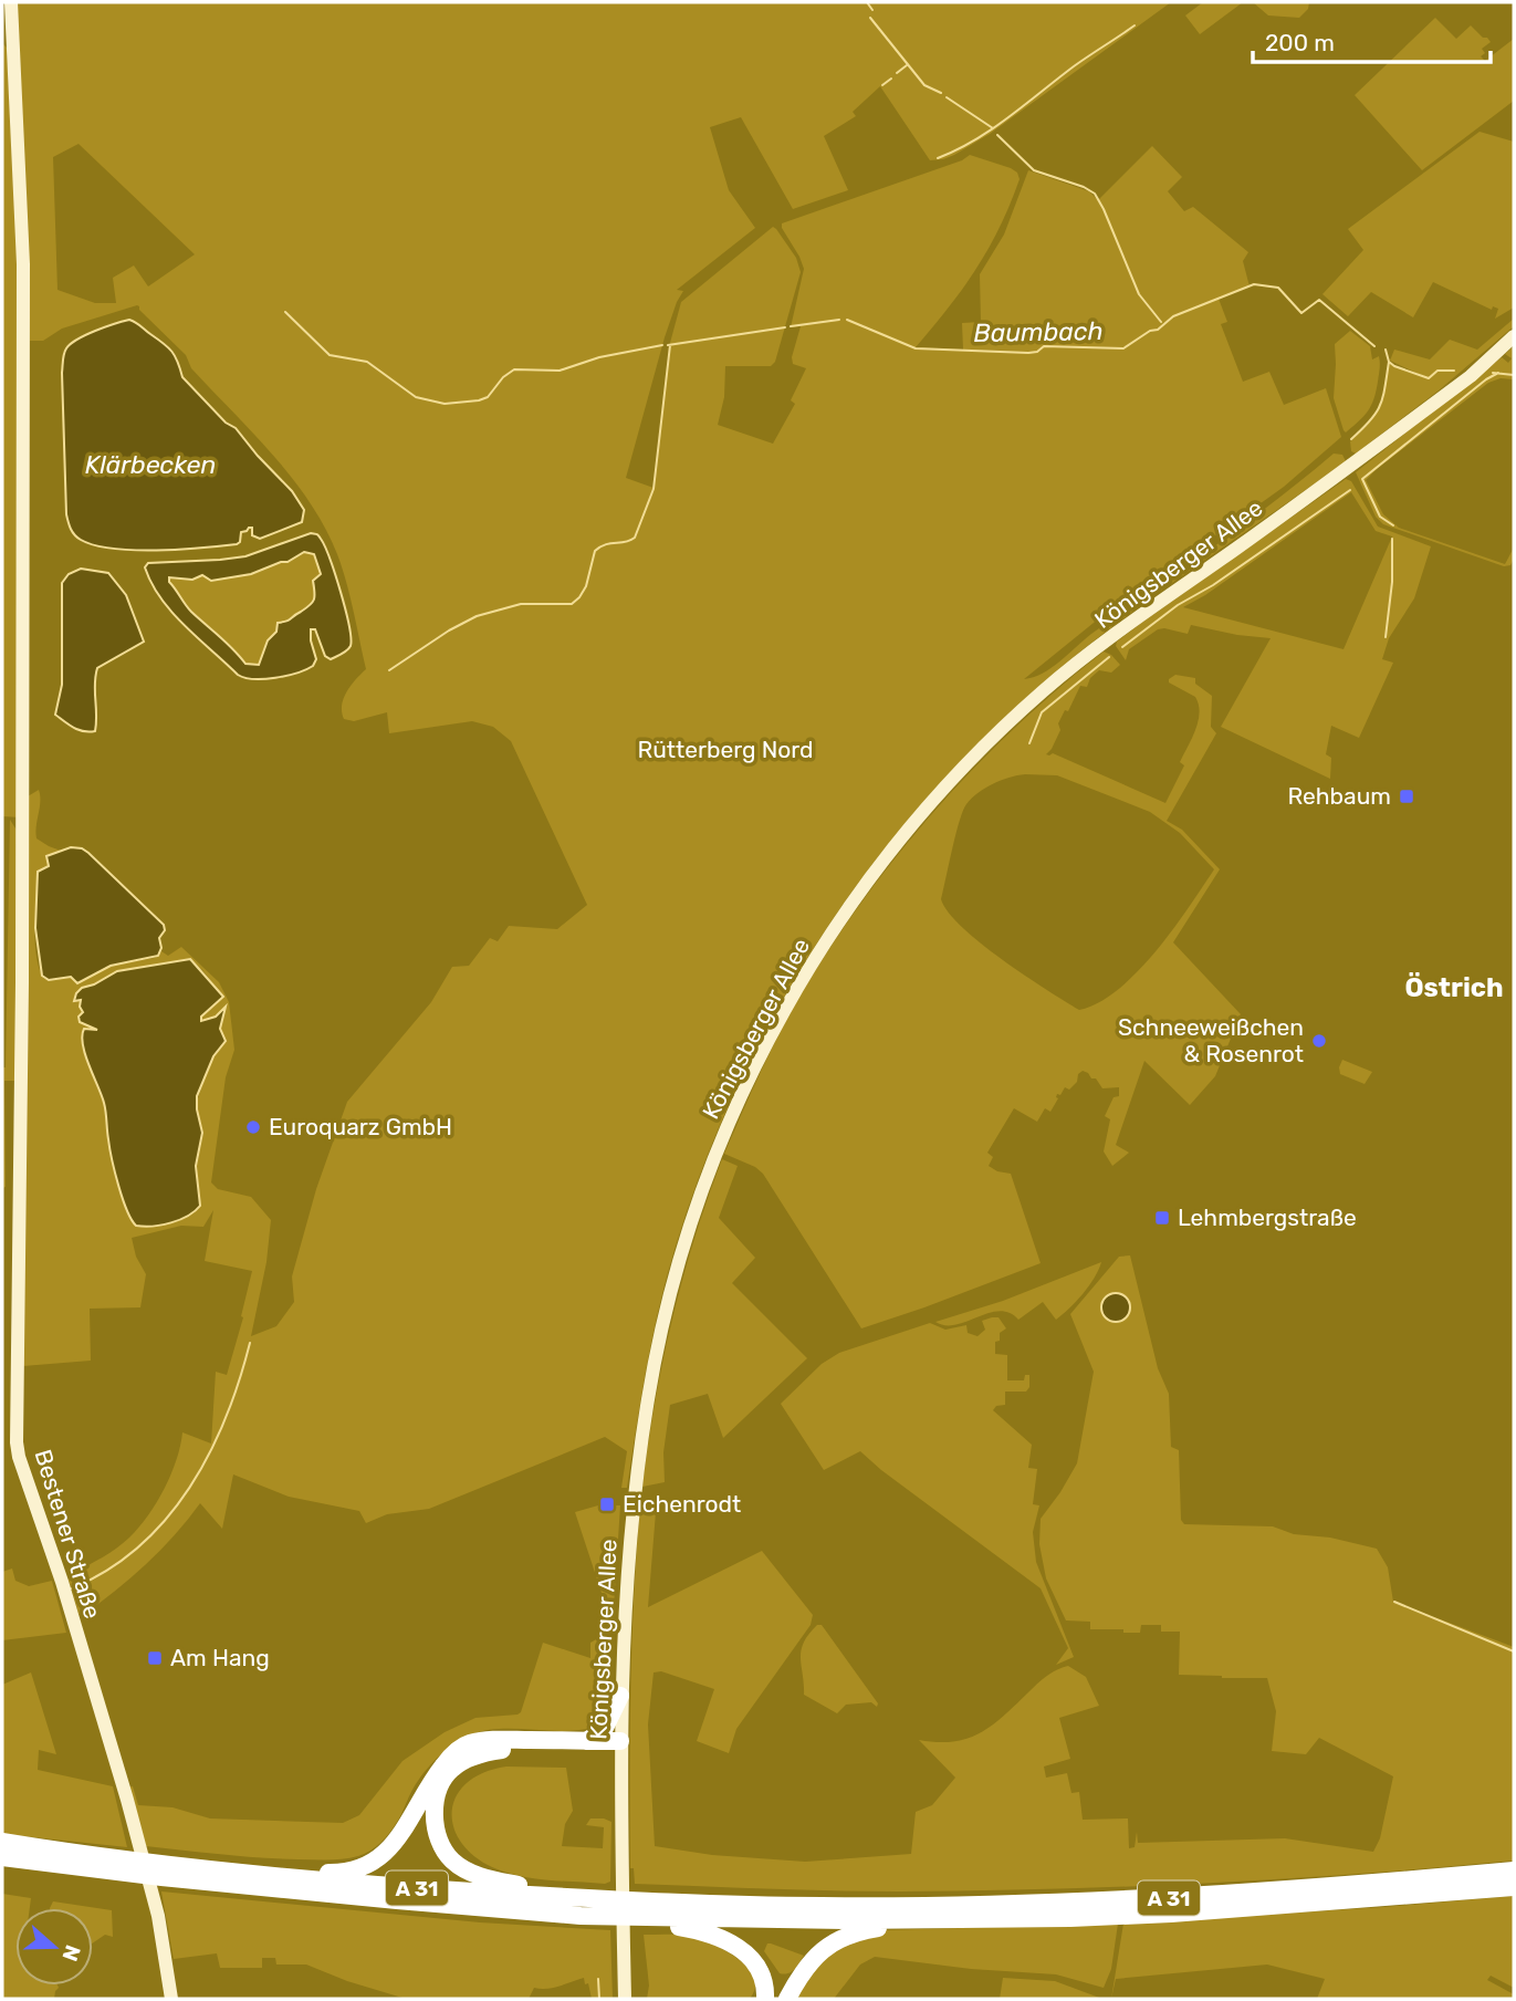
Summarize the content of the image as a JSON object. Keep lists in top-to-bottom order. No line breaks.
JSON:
{"streets":{"highway":["A 31"],"street":["Königsberger Allee","Bestener Straße"]},"districts":["Östrich"],"water":["Baumbach","Klärbecken"],"parks":["Rütterberg Nord"],"places":{"transit":["Rehbaum","Lehmbergstraße","Eichenrodt","Am Hang"],"other":["Schneeweißchen & Rosenrot","Euroquarz GmbH"]},"scale_bar":"200 m","north":"right"}
